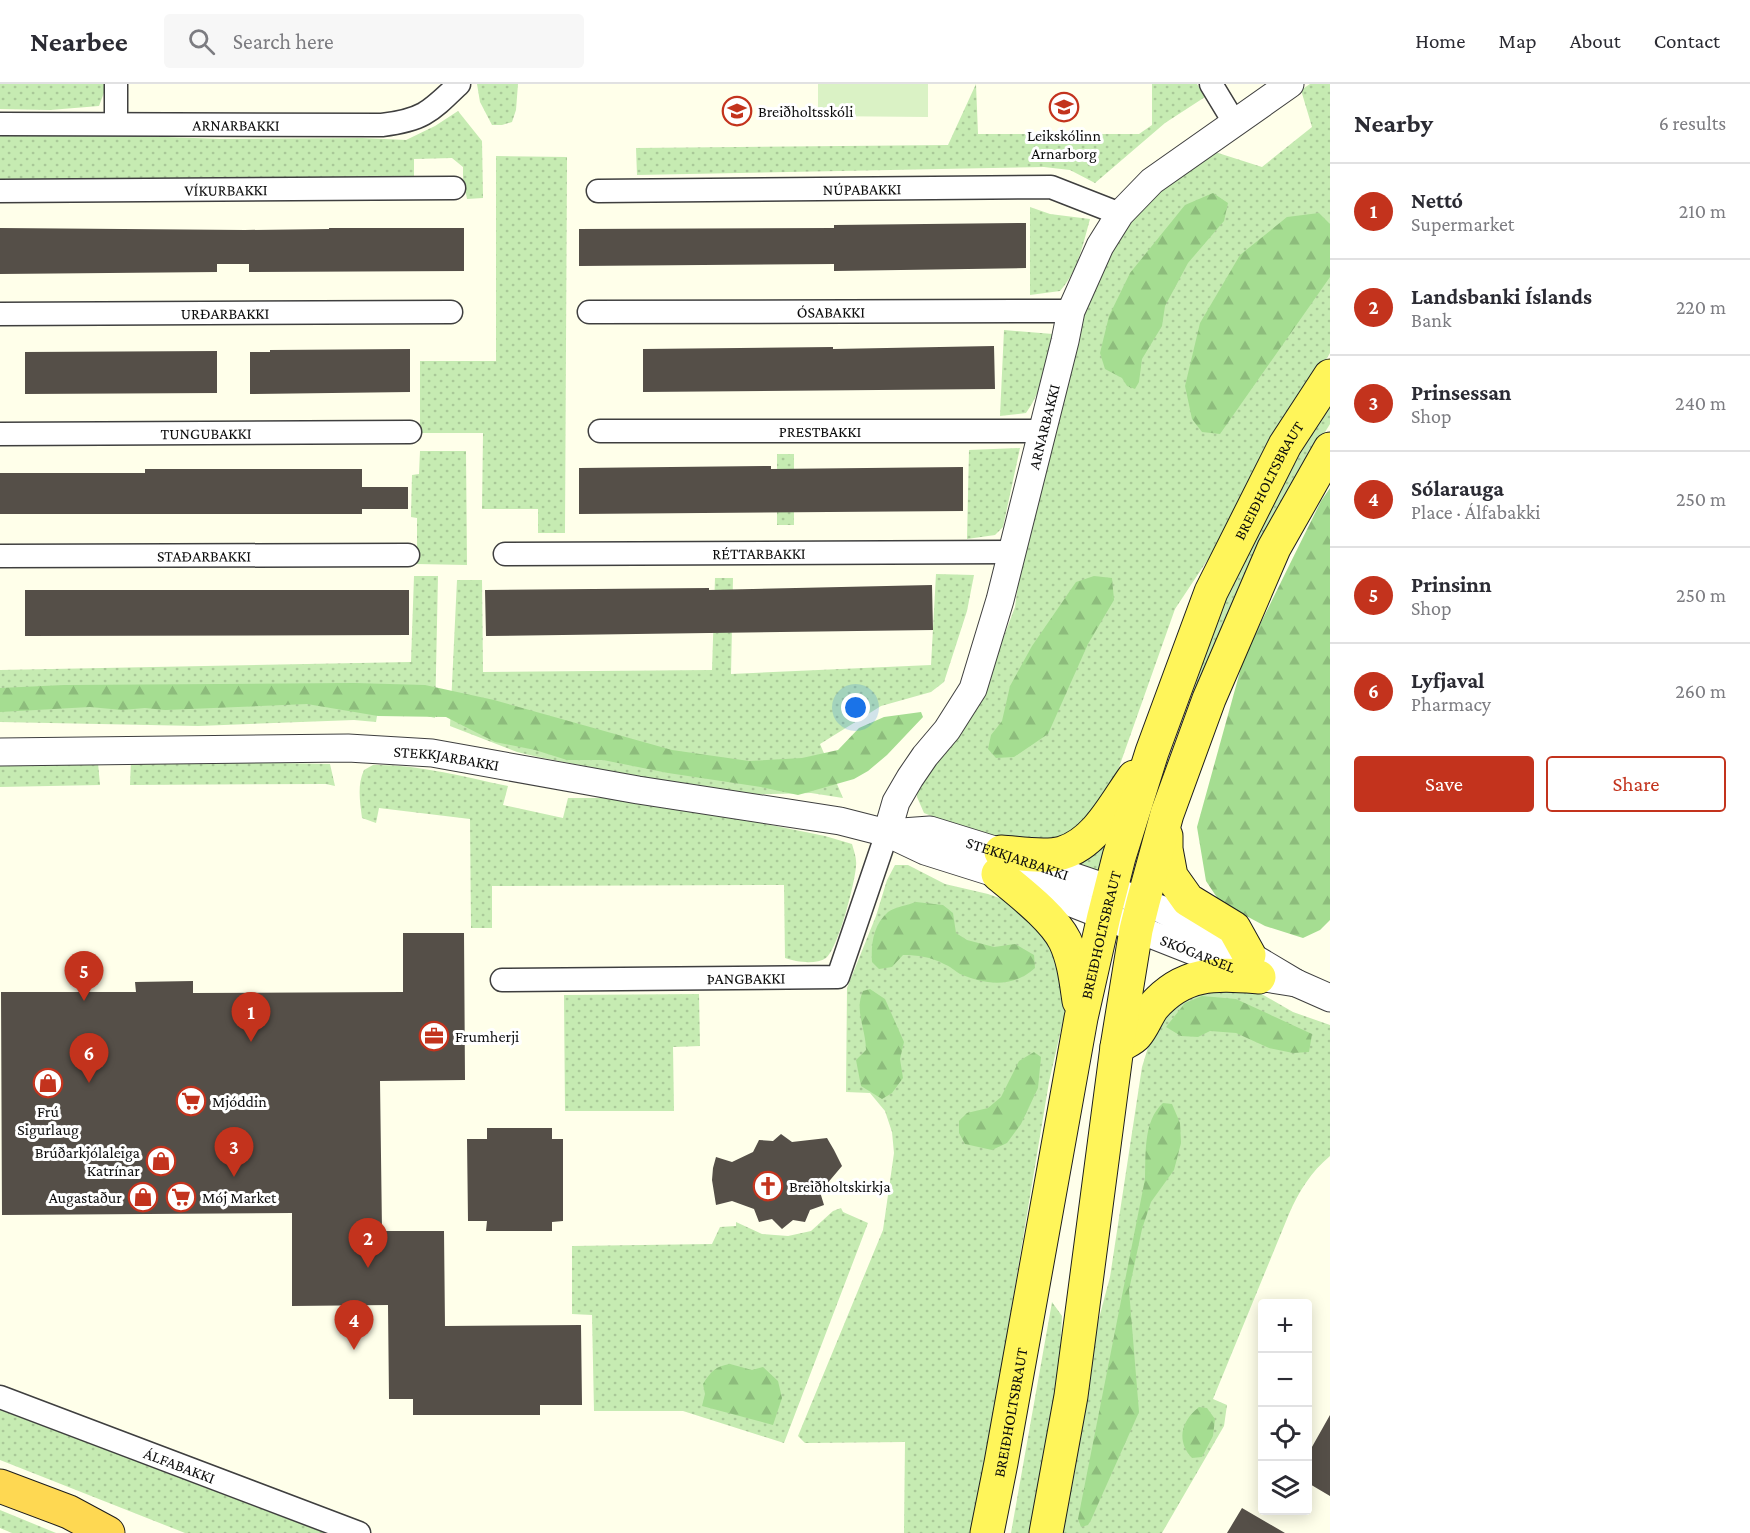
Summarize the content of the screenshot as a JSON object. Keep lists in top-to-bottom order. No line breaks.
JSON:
{"streets":{"main road":["BREIÐHOLTSBRAUT"],"street":["ARNARBAKKI","NÚPABAKKI","VÍKURBAKKI","ÓSABAKKI","URÐARBAKKI","PRESTBAKKI","TUNGUBAKKI","RÉTTARBAKKI","STAÐARBAKKI","STEKKJARBAKKI","SKÓGARSEL","ÞANGBAKKI","ÁLFABAKKI"]},"crossings":[["ARNARBAKKI","NÚPABAKKI"],["ARNARBAKKI","ÓSABAKKI"],["ARNARBAKKI","PRESTBAKKI"],["ARNARBAKKI","RÉTTARBAKKI"],["ARNARBAKKI","STEKKJARBAKKI"],["ARNARBAKKI","ÞANGBAKKI"],["BREIÐHOLTSBRAUT","STEKKJARBAKKI"],["BREIÐHOLTSBRAUT","SKÓGARSEL"],["STEKKJARBAKKI","SKÓGARSEL"],["STEKKJARBAKKI","ÞANGBAKKI"]],"places":{"school or university":["Leikskólinn Arnarborg","Breiðholtsskóli"],"office":["Frumherji"],"shop":["Frú Sigurlaug","Brúðarkjólaleiga Katrínar","Augastaður"],"supermarket":["Mjóddin","Mój Market"],"church":["Breiðholtskirkja"]},"page":{"header":"Nearbee","search":"Search here","nav":["Home","Map","About","Contact"],"heading":["Nearby","6 results"],"list":[{"mark":"1","name":"Nettó","note":"Supermarket","value":"210 m"},{"mark":"2","name":"Landsbanki Íslands","note":"Bank","value":"220 m"},{"mark":"3","name":"Prinsessan","note":"Shop","value":"240 m"},{"mark":"4","name":"Sólarauga","note":"Place · Álfabakki","value":"250 m"},{"mark":"5","name":"Prinsinn","note":"Shop","value":"250 m"},{"mark":"6","name":"Lyfjaval","note":"Pharmacy","value":"260 m"}],"buttons":["Save","Share"],"pins":["5","1","6","3","2","4"],"map_buttons":["+","−"]}}
